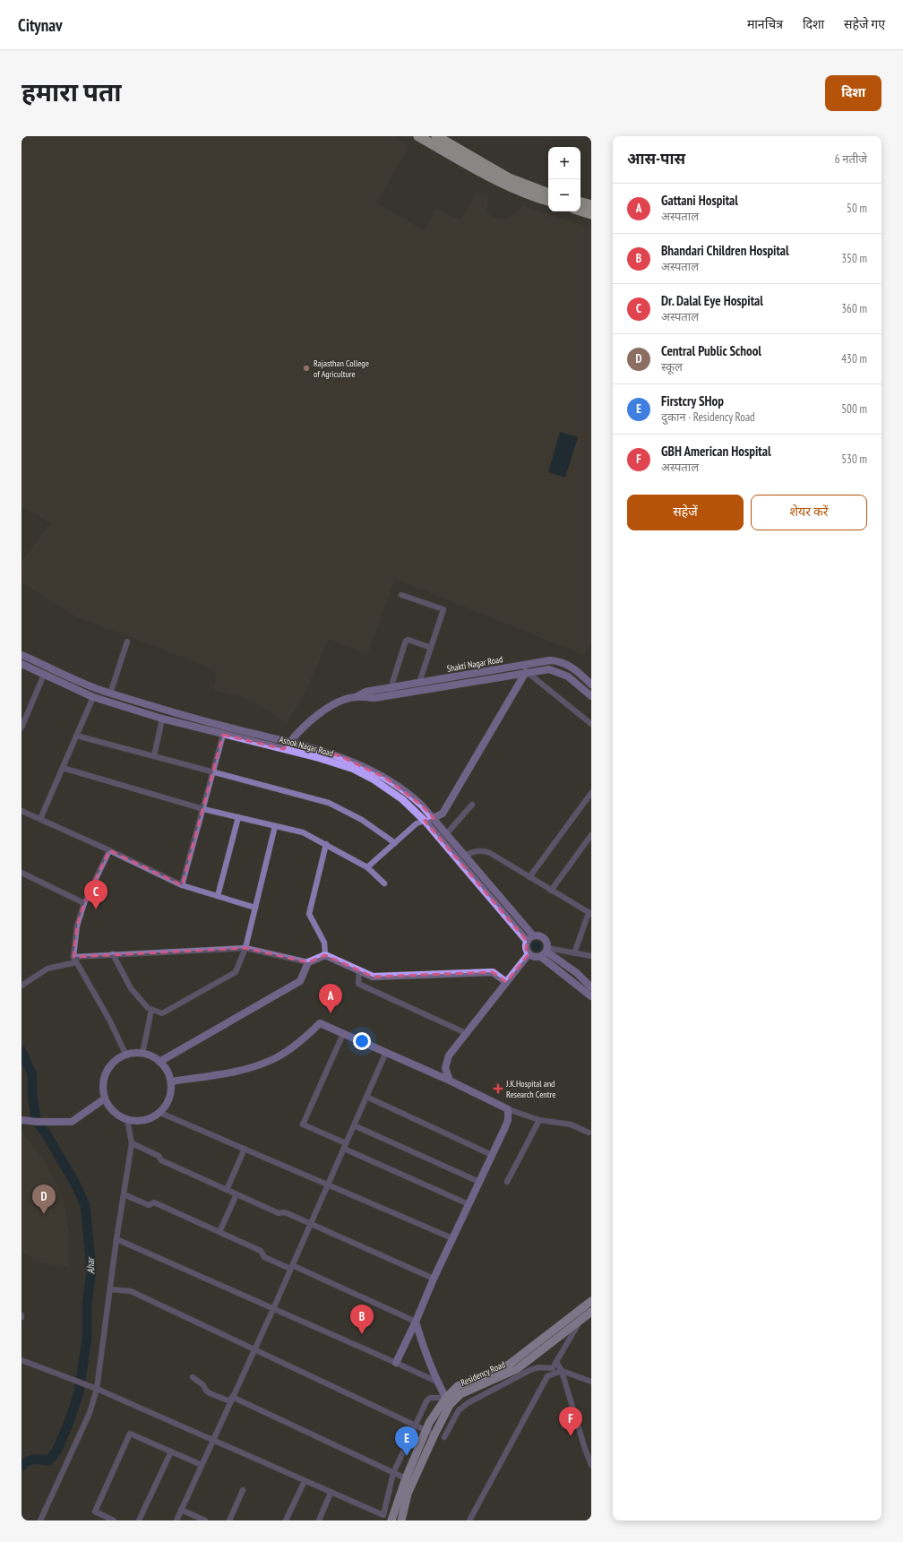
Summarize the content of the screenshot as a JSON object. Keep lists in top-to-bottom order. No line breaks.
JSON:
{"streets":{"main road":["Residency Road"],"street":["Shakti Nagar Road","Ashok Nagar Road"]},"crossings":[["Shakti Nagar Road","Ashok Nagar Road"]],"water":["Ahar"],"places":{"other":["Rajasthan College of Agriculture"],"health":["J.K.Hospital and Research Centre"]},"page":{"header":"Citynav","nav":["मानचित्र","दिशा","सहेजे गए"],"title":"हमारा पता","buttons":["दिशा",["सहेजें","शेयर करें"]],"heading":["आस-पास","6 नतीजे"],"map_buttons":["+","−"],"list":[{"mark":"A","name":"Gattani Hospital","note":"अस्पताल","value":"50 m"},{"mark":"B","name":"Bhandari Children Hospital","note":"अस्पताल","value":"350 m"},{"mark":"C","name":"Dr. Dalal Eye Hospital","note":"अस्पताल","value":"360 m"},{"mark":"D","name":"Central Public School","note":"स्कूल","value":"430 m"},{"mark":"E","name":"Firstcry SHop","note":"दुकान · Residency Road","value":"500 m"},{"mark":"F","name":"GBH American Hospital","note":"अस्पताल","value":"530 m"}],"pins":["C","A","D","B","F","E"]}}
